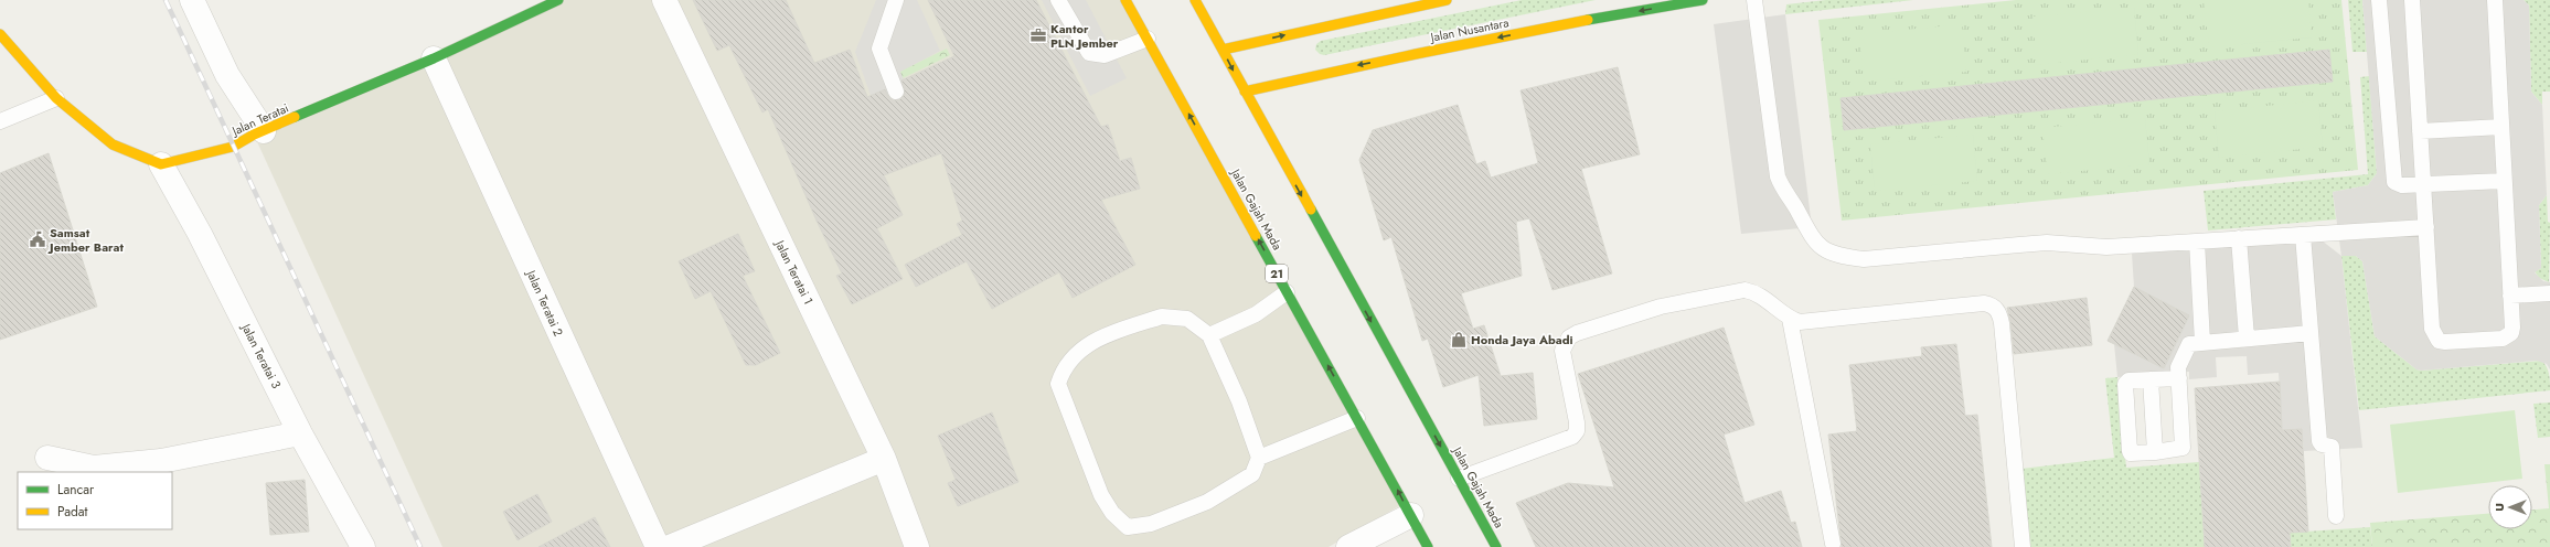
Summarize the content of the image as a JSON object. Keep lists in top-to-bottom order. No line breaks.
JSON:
{"streets":{"main road":["Jalan Nusantara","Jalan Teratai","Jalan Gajah Mada","21"],"street":["Jalan Teratai 1","Jalan Teratai 2","Jalan Teratai 3"]},"crossings":[["Jalan Nusantara","Jalan Gajah Mada"],["Jalan Teratai","Jalan Teratai 2"],["Jalan Teratai","Jalan Teratai 3"]],"places":{"office":["Kantor PLN Jember"],"public building":["Samsat Jember Barat"],"shop":["Honda Jaya Abadi"]},"legend":["Lancar","Padat"],"north":"left"}
